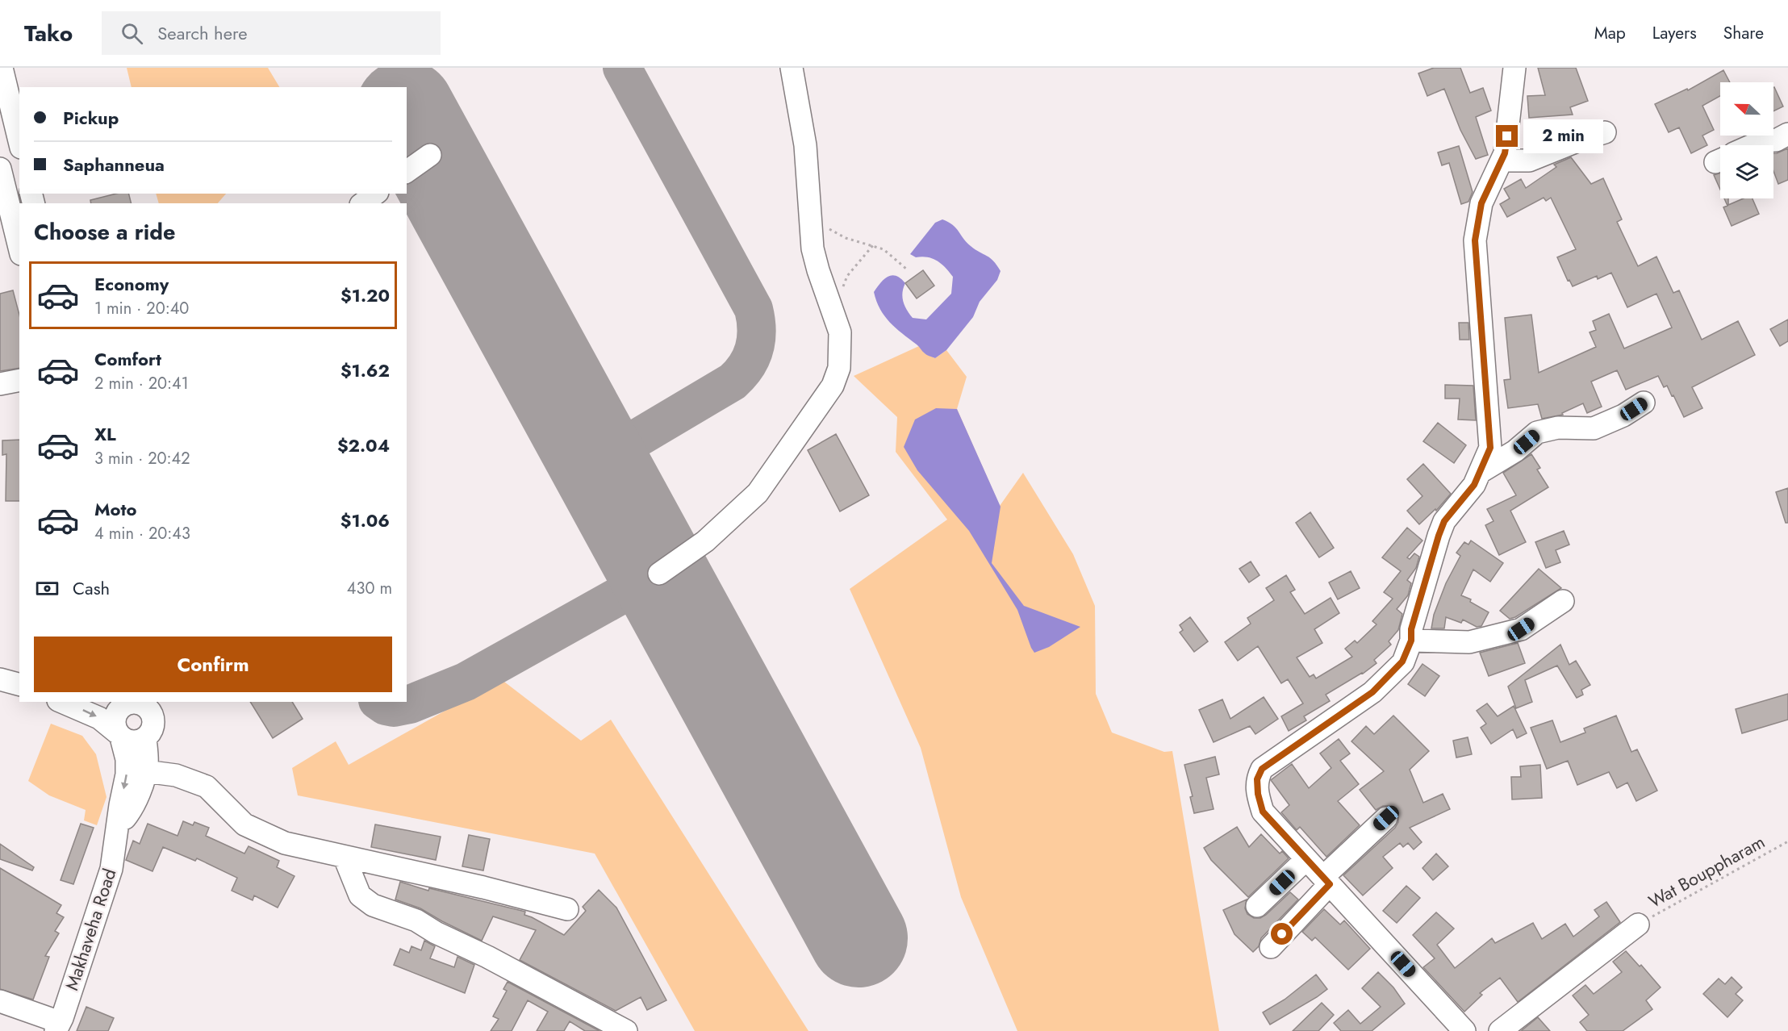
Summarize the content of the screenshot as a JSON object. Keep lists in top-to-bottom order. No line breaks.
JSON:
{"streets":{"street":["Makhaveha Road"],"path":["Wat Bouppharam"]},"north":"left","page":{"header":"Tako","search":"Search here","nav":["Map","Layers","Share"],"banner":["Pickup","Saphanneua"],"bubble":"2 min","heading":"Choose a ride","list":[{"name":"Economy","note":"1 min · 20:40","value":"$1.20"},{"name":"Comfort","note":"2 min · 20:41","value":"$1.62"},{"name":"XL","note":"3 min · 20:42","value":"$2.04"},{"name":"Moto","note":"4 min · 20:43","value":"$1.06"}],"pay":["Cash","430 m"],"buttons":"Confirm"}}
